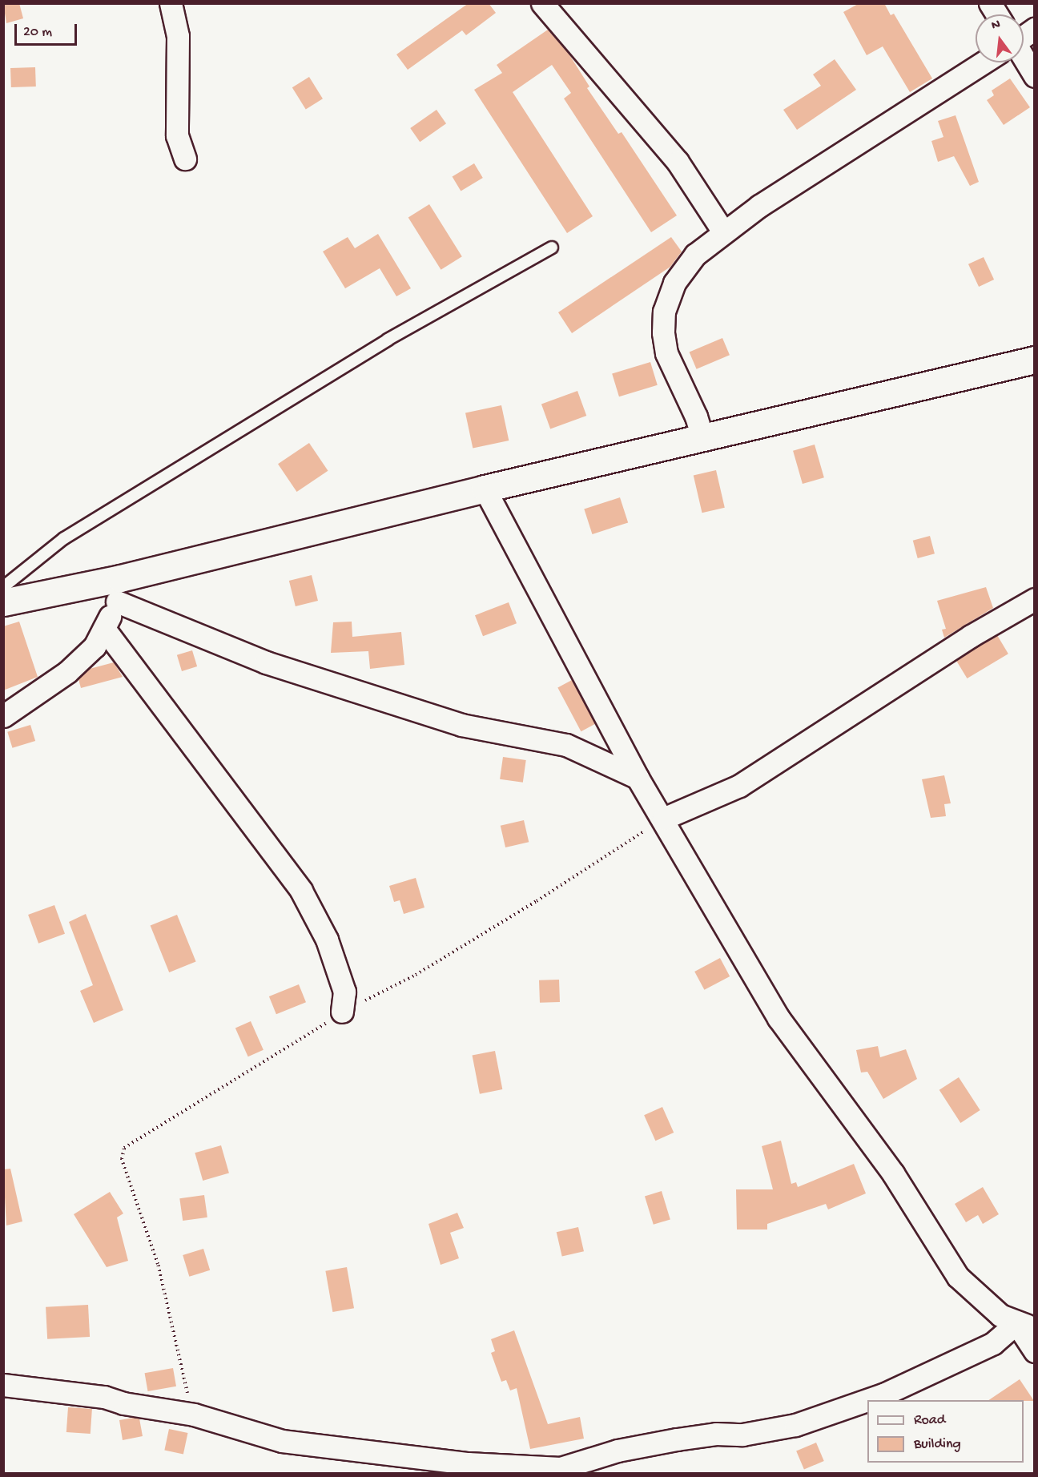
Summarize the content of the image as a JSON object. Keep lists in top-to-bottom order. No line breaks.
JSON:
{"legend":["Road","Building"],"scale_bar":"20 m","north":"top"}
